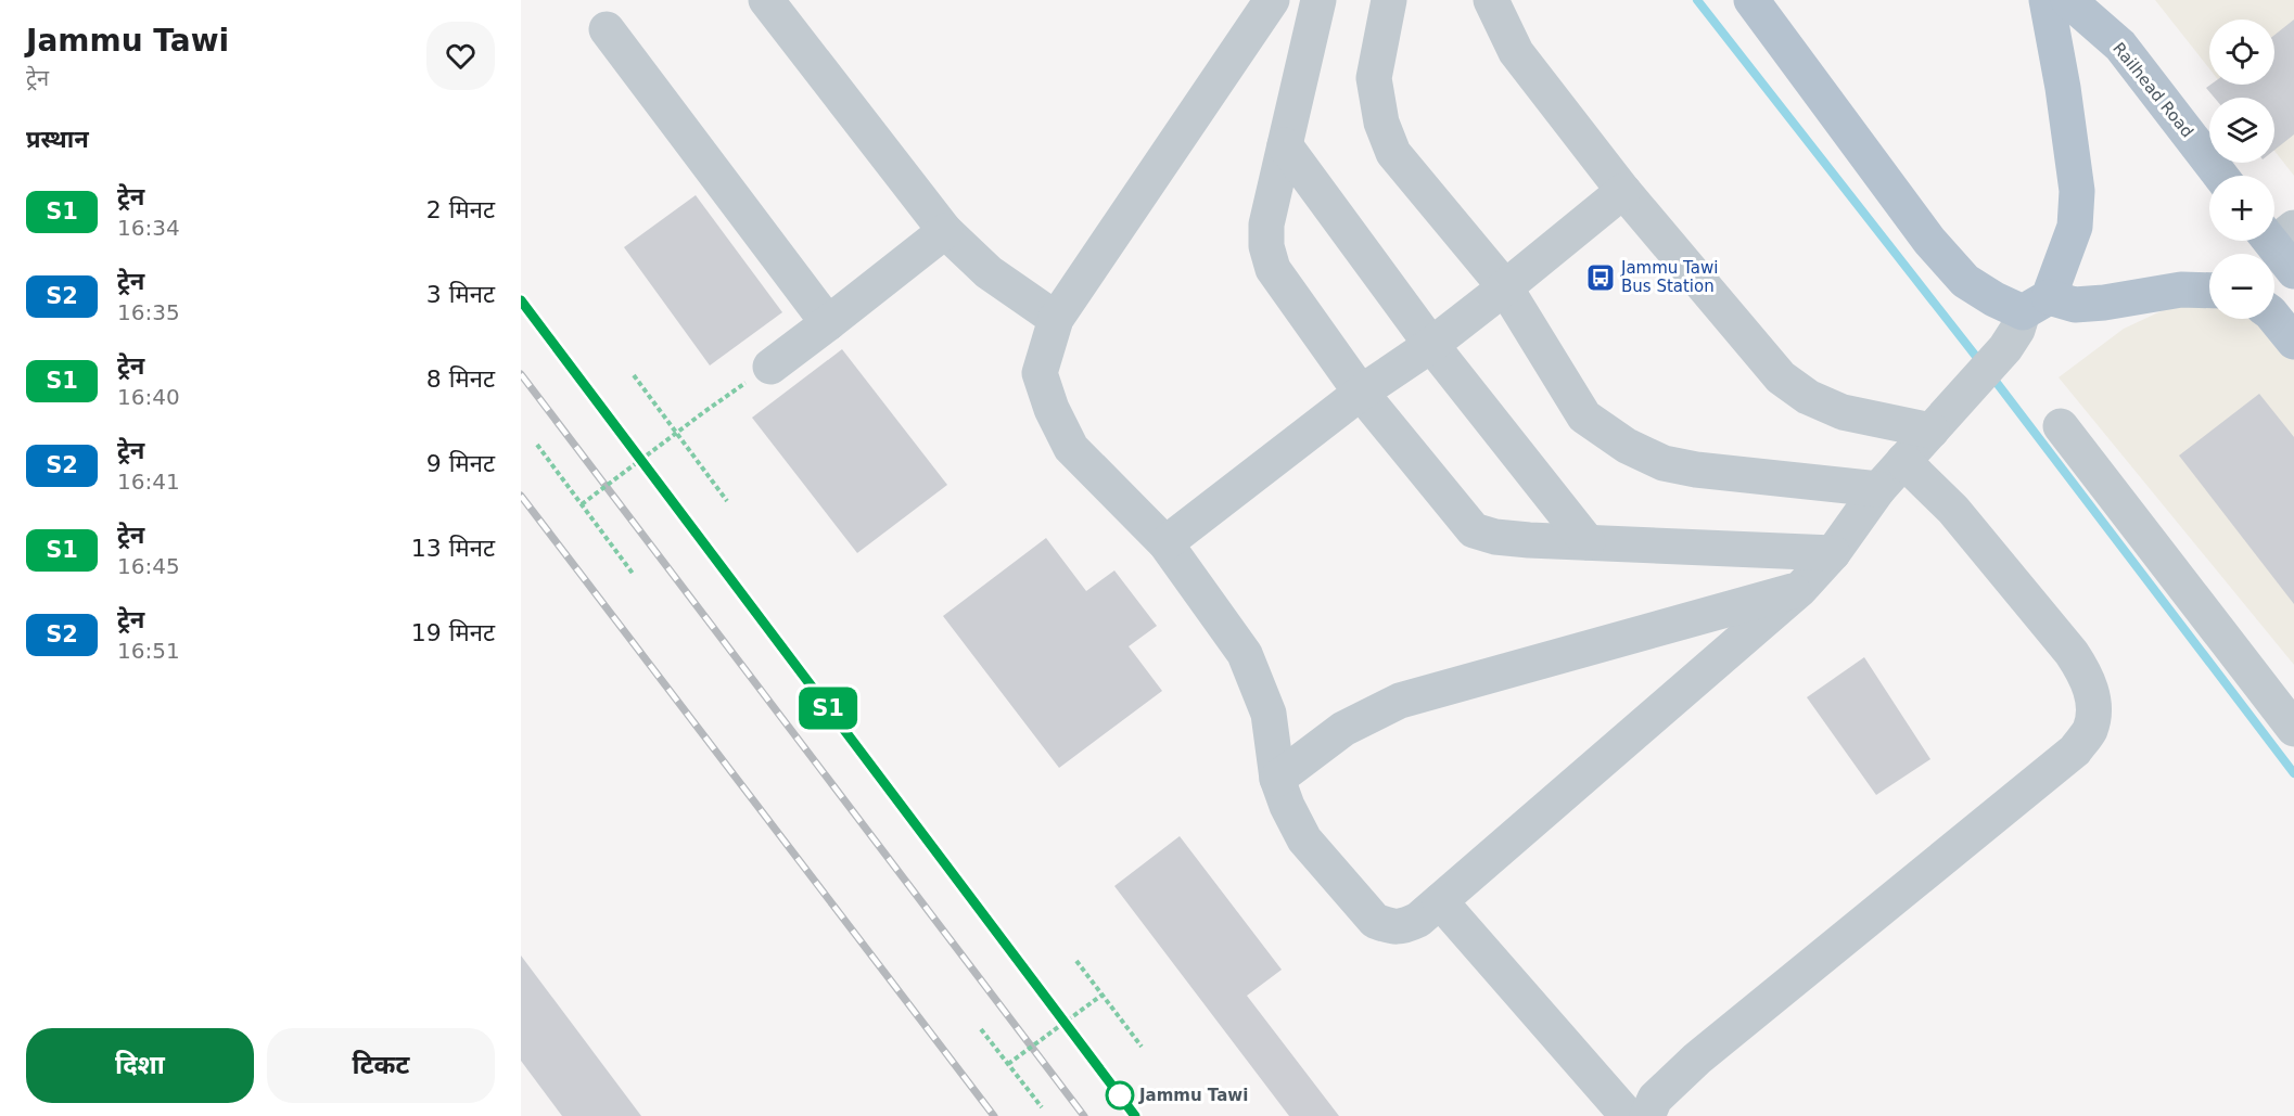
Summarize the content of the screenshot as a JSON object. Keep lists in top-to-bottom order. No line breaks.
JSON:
{"streets":{"main road":["Railhead Road"]},"places":{"bus stop":["Jammu Tawi Bus Station"],"other":["Jammu Tawi"]},"page":{"heading":[["Jammu Tawi","ट्रेन"],"प्रस्थान"],"on_map":"S1","map_buttons":["+","−"],"list":[{"mark":"S1","name":"ट्रेन","note":"16:34","value":"2 मिनट"},{"mark":"S2","name":"ट्रेन","note":"16:35","value":"3 मिनट"},{"mark":"S1","name":"ट्रेन","note":"16:40","value":"8 मिनट"},{"mark":"S2","name":"ट्रेन","note":"16:41","value":"9 मिनट"},{"mark":"S1","name":"ट्रेन","note":"16:45","value":"13 मिनट"},{"mark":"S2","name":"ट्रेन","note":"16:51","value":"19 मिनट"}],"buttons":["दिशा","टिकट"]}}
